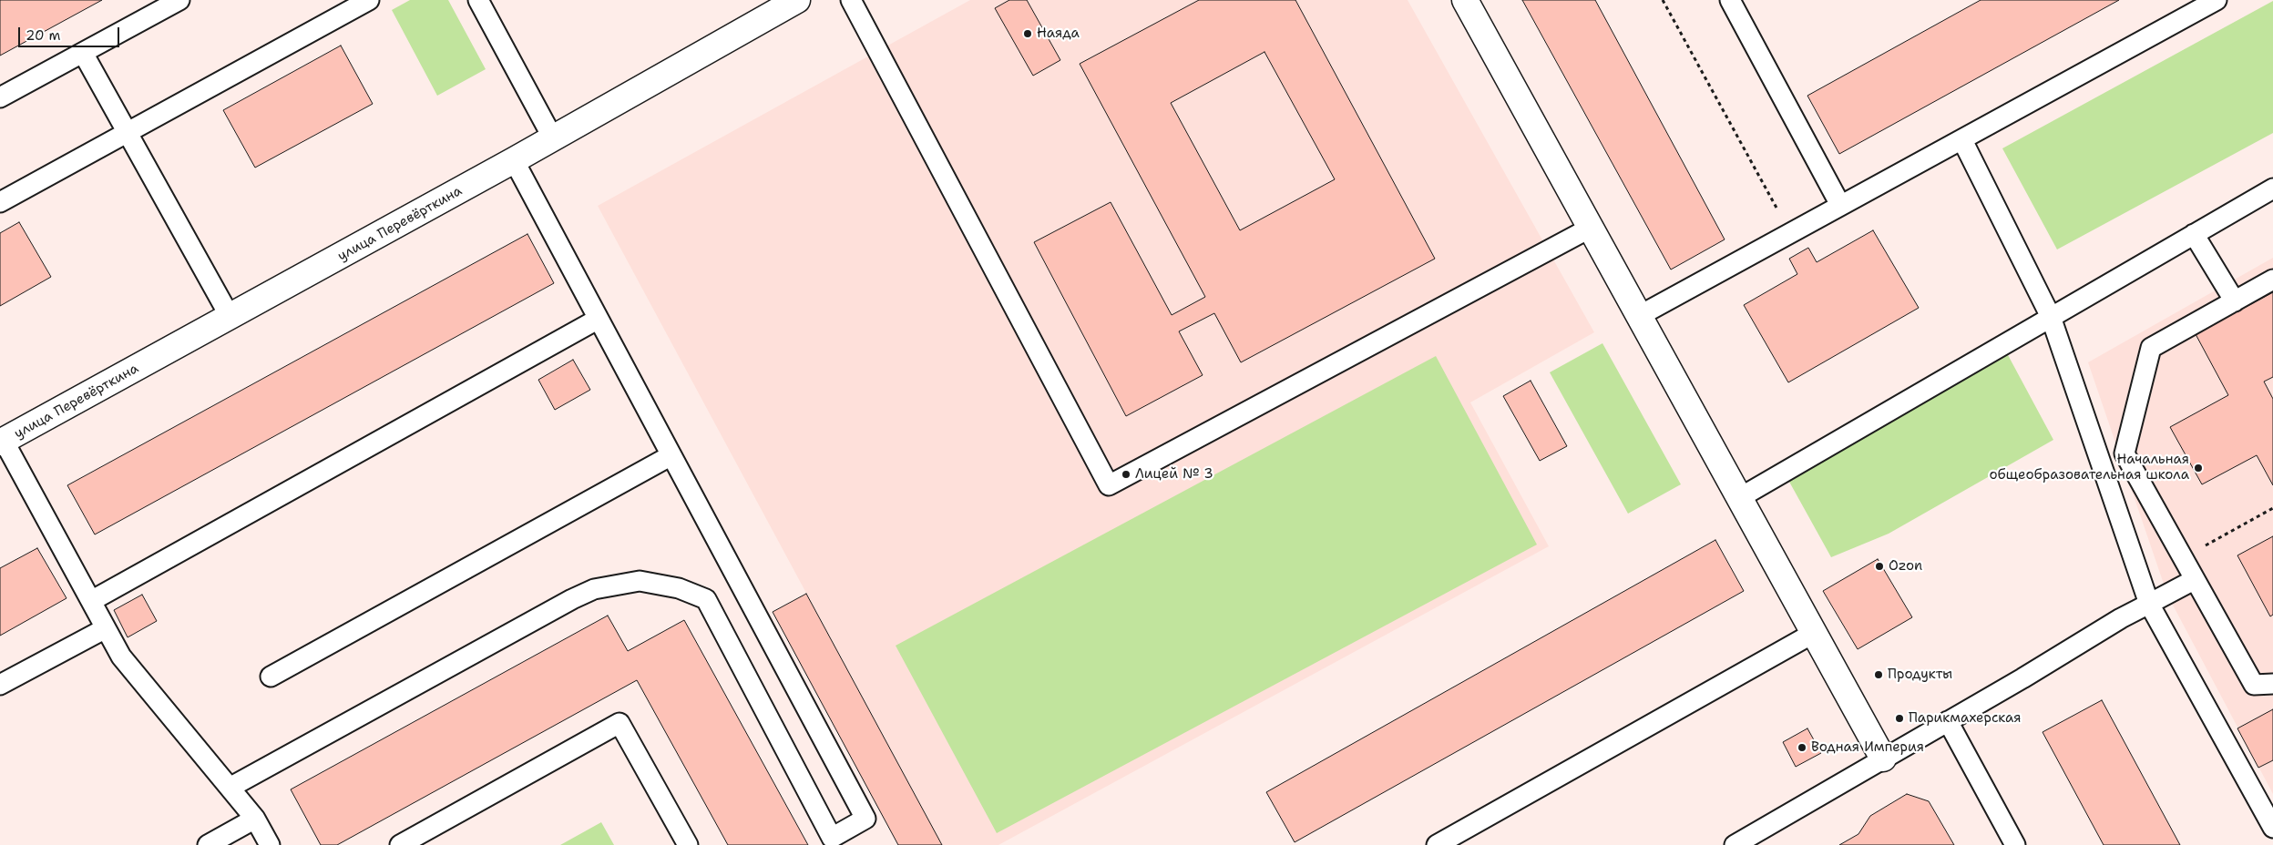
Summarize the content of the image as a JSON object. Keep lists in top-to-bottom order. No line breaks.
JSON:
{"streets":{"street":["улица Перевёрткина"]},"places":["Наяда","Начальная общеобразовательная школа","Лицей № 3","Ozon","Продукты","Парикмахерская","Водная Империя"],"scale_bar":"20 m"}
